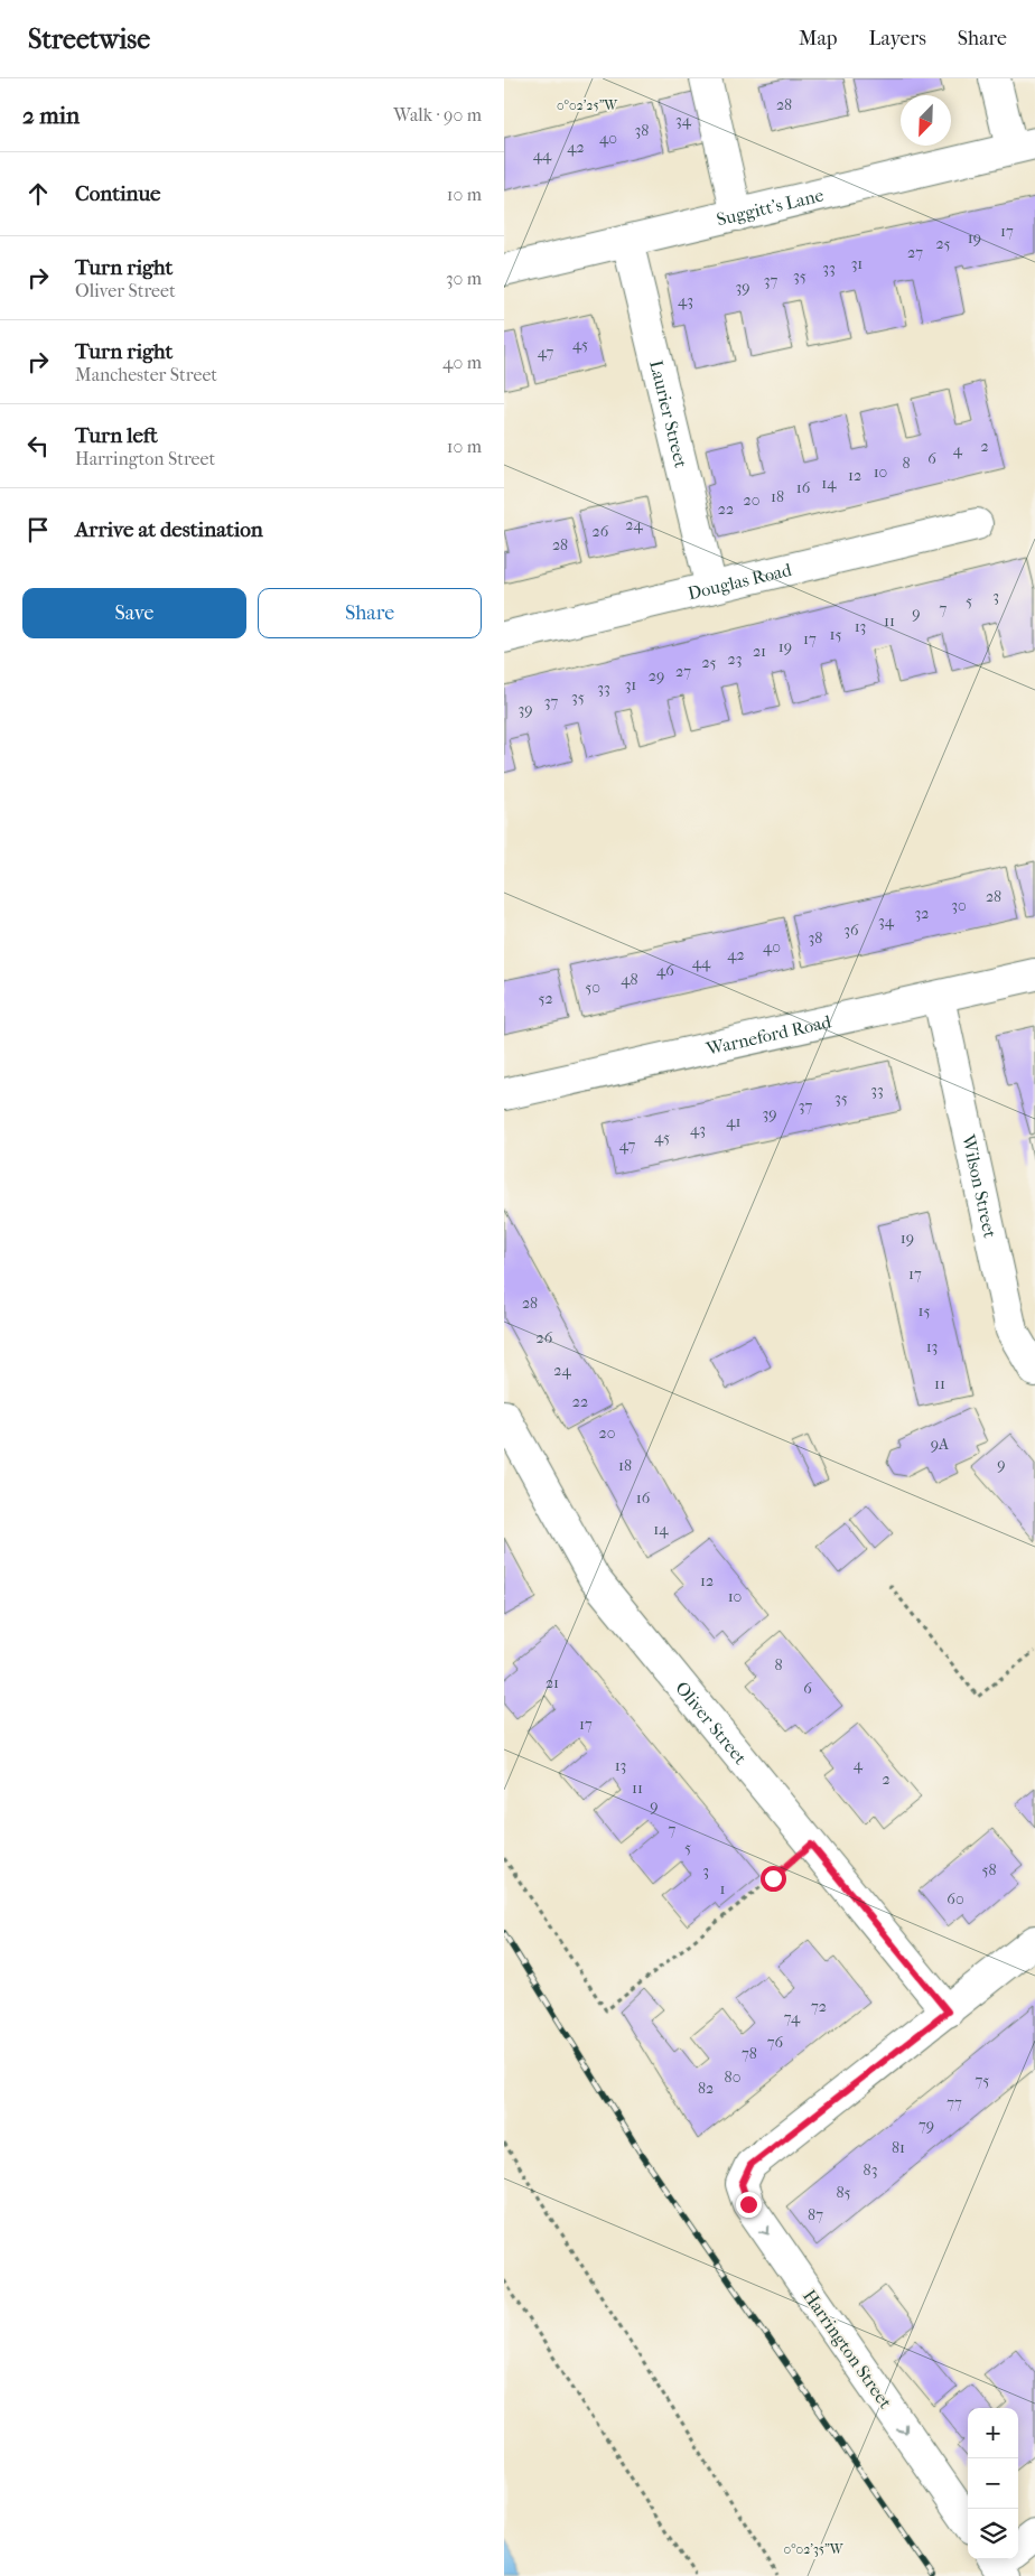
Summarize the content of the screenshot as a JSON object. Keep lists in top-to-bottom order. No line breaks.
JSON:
{"streets":{"street":["Suggitt's Lane","Laurier Street","Douglas Road","Warneford Road","Wilson Street","Oliver Street","Harrington Street"]},"crossings":[["Suggitt's Lane","Laurier Street"],["Laurier Street","Douglas Road"],["Warneford Road","Wilson Street"],["Oliver Street","Harrington Street"]],"house_numbers":["28","34","38","40","42","44","17","19","25","27","31","33","35","37","39","43","45","47","2","4","6","8","10","12","14","16","18","20","22","24","26","28","3","5","7","9","11","13","15","17","19","21","23","25","27","29","31","33","35","37","39","28","30","32","34","36","38","40","42","44","46","48","50","52","33","35","37","39","41","43","45","47","19","17","28","15","26","13","24","11","22","20","9A","9","18","16","14","12","10","8","21","6","17","4","13","2","11","9","7","5","58","3","1","60","72","74","76","78","80","75","82","77","79","81","83","85","87"],"north":"bottom left","page":{"header":"Streetwise","nav":["Map","Layers","Share"],"heading":["2 min","Walk · 90 m"],"list":[["Continue","10 m"],["Turn right","Oliver Street","30 m"],["Turn right","Manchester Street","40 m"],["Turn left","Harrington Street","10 m"],"Arrive at destination"],"buttons":["Save","Share"],"map_buttons":["+","−"]},"coordinates":["0°02'25\"W","0°02'35\"W"]}
